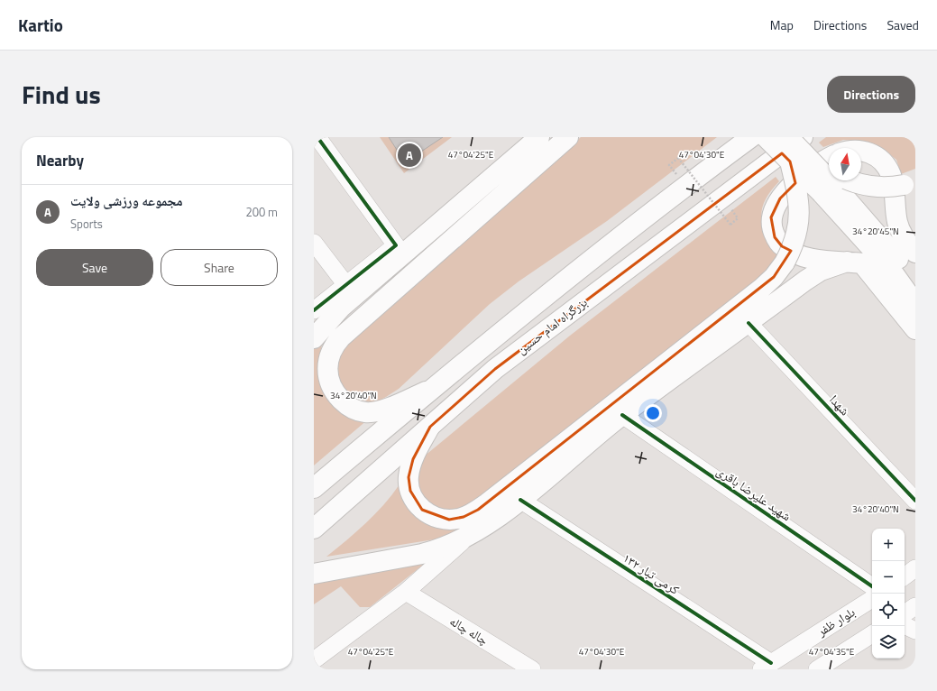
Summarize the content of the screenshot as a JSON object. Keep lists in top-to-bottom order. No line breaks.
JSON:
{"streets":{"main road":["بزرگراه امام حسین"],"street":["شهدا","شهید علیرضا باقری","کرمی تبار ۱۳۲","بلوار ظفر","چاله چاله"]},"crossings":[["کرمی تبار ۱۳۲","بلوار ظفر"]],"north":"top","page":{"header":"Kartio","nav":["Map","Directions","Saved"],"title":"Find us","buttons":["Directions",["Save","Share"]],"heading":"Nearby","pins":"A","list":[{"mark":"A","name":"مجموعه ورزشی ولایت","note":"Sports","value":"200 m"}],"map_buttons":["+","−"]},"coordinates":["47°04'25\"E","47°04'30\"E","34°20'45\"N","34°20'40\"N","47°04'35\"E"]}
